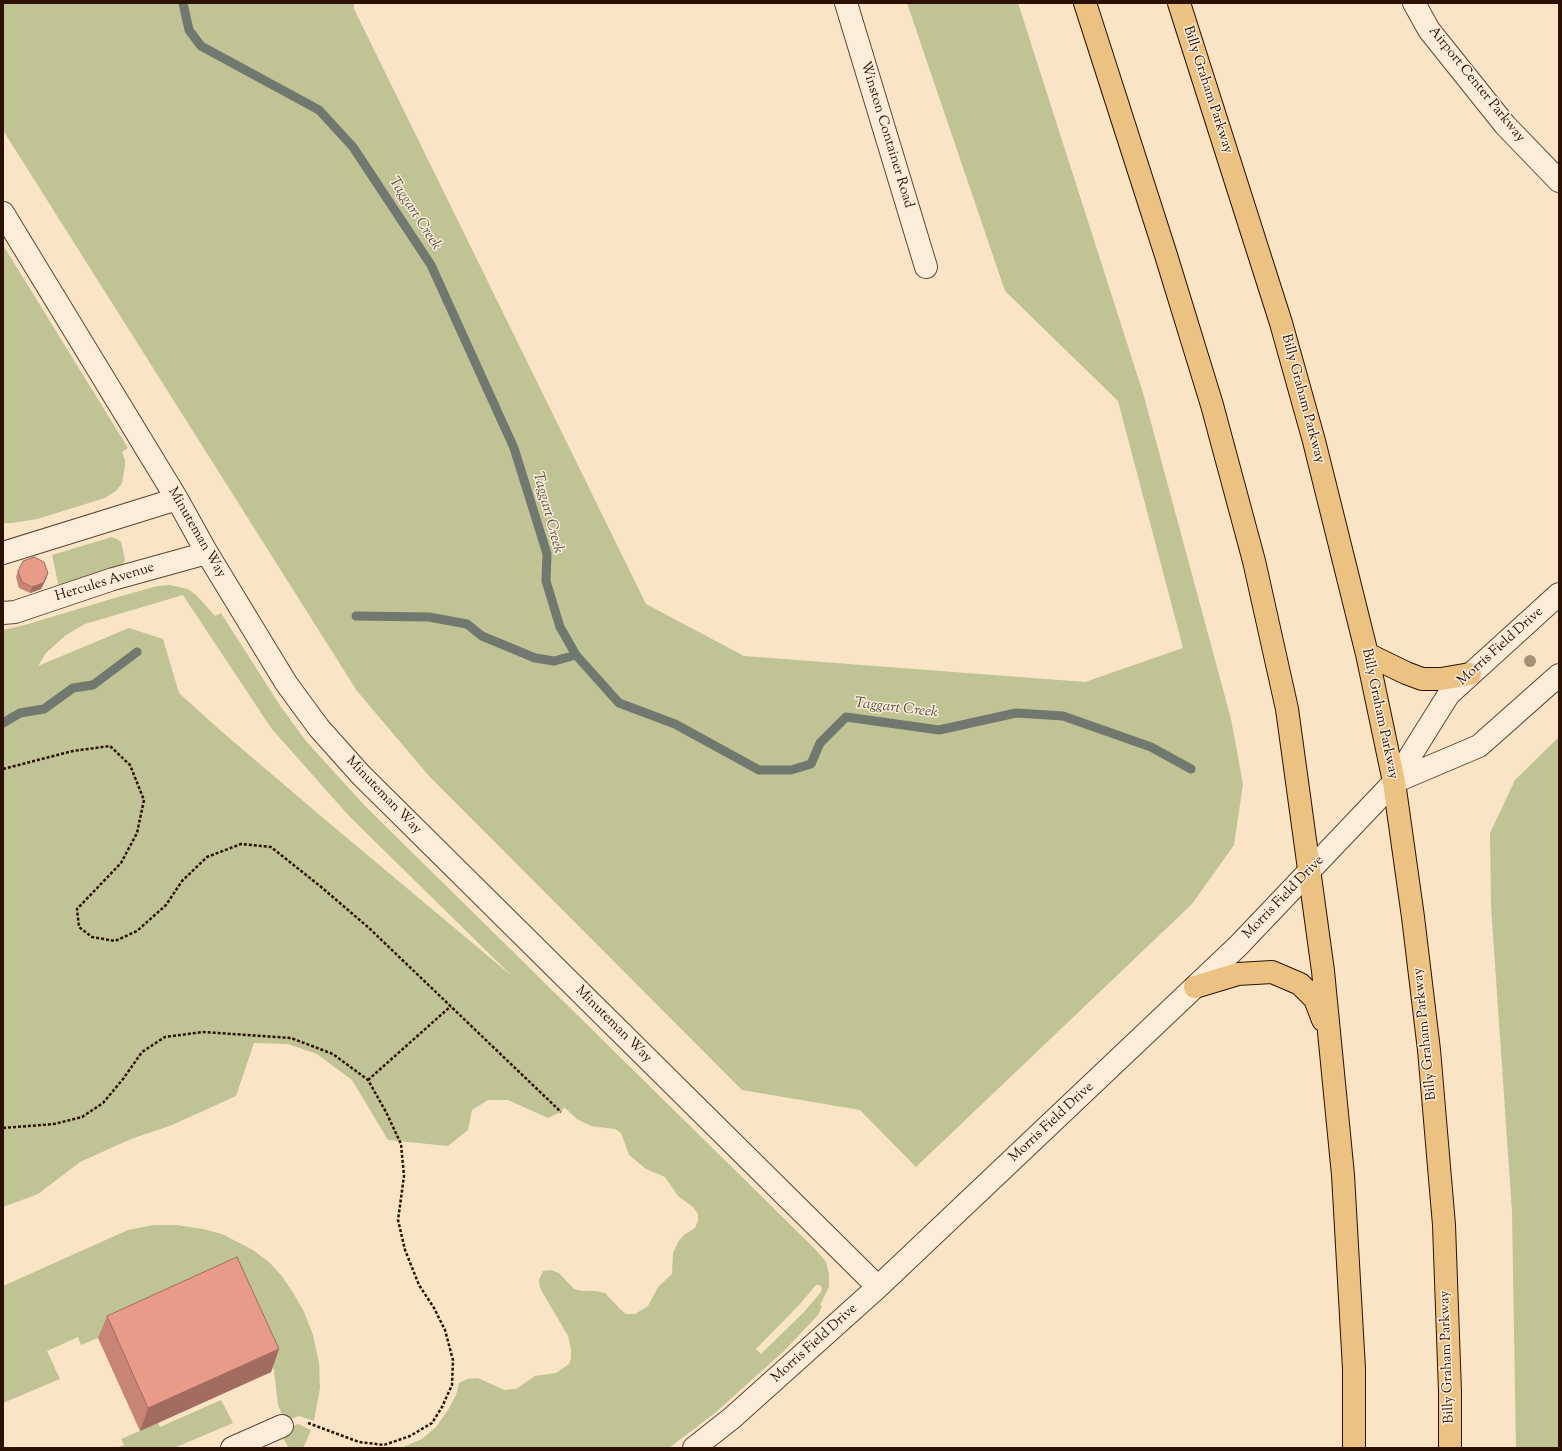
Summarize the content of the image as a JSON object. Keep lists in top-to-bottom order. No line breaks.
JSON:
{"streets":{"highway":["Billy Graham Parkway"],"street":["Airport Center Parkway","Winston Container Road","Minuteman Way","Hercules Avenue","Morris Field Drive"]},"crossings":[["Billy Graham Parkway","Morris Field Drive"],["Minuteman Way","Hercules Avenue"],["Minuteman Way","Morris Field Drive"]],"water":["Taggart Creek"]}
